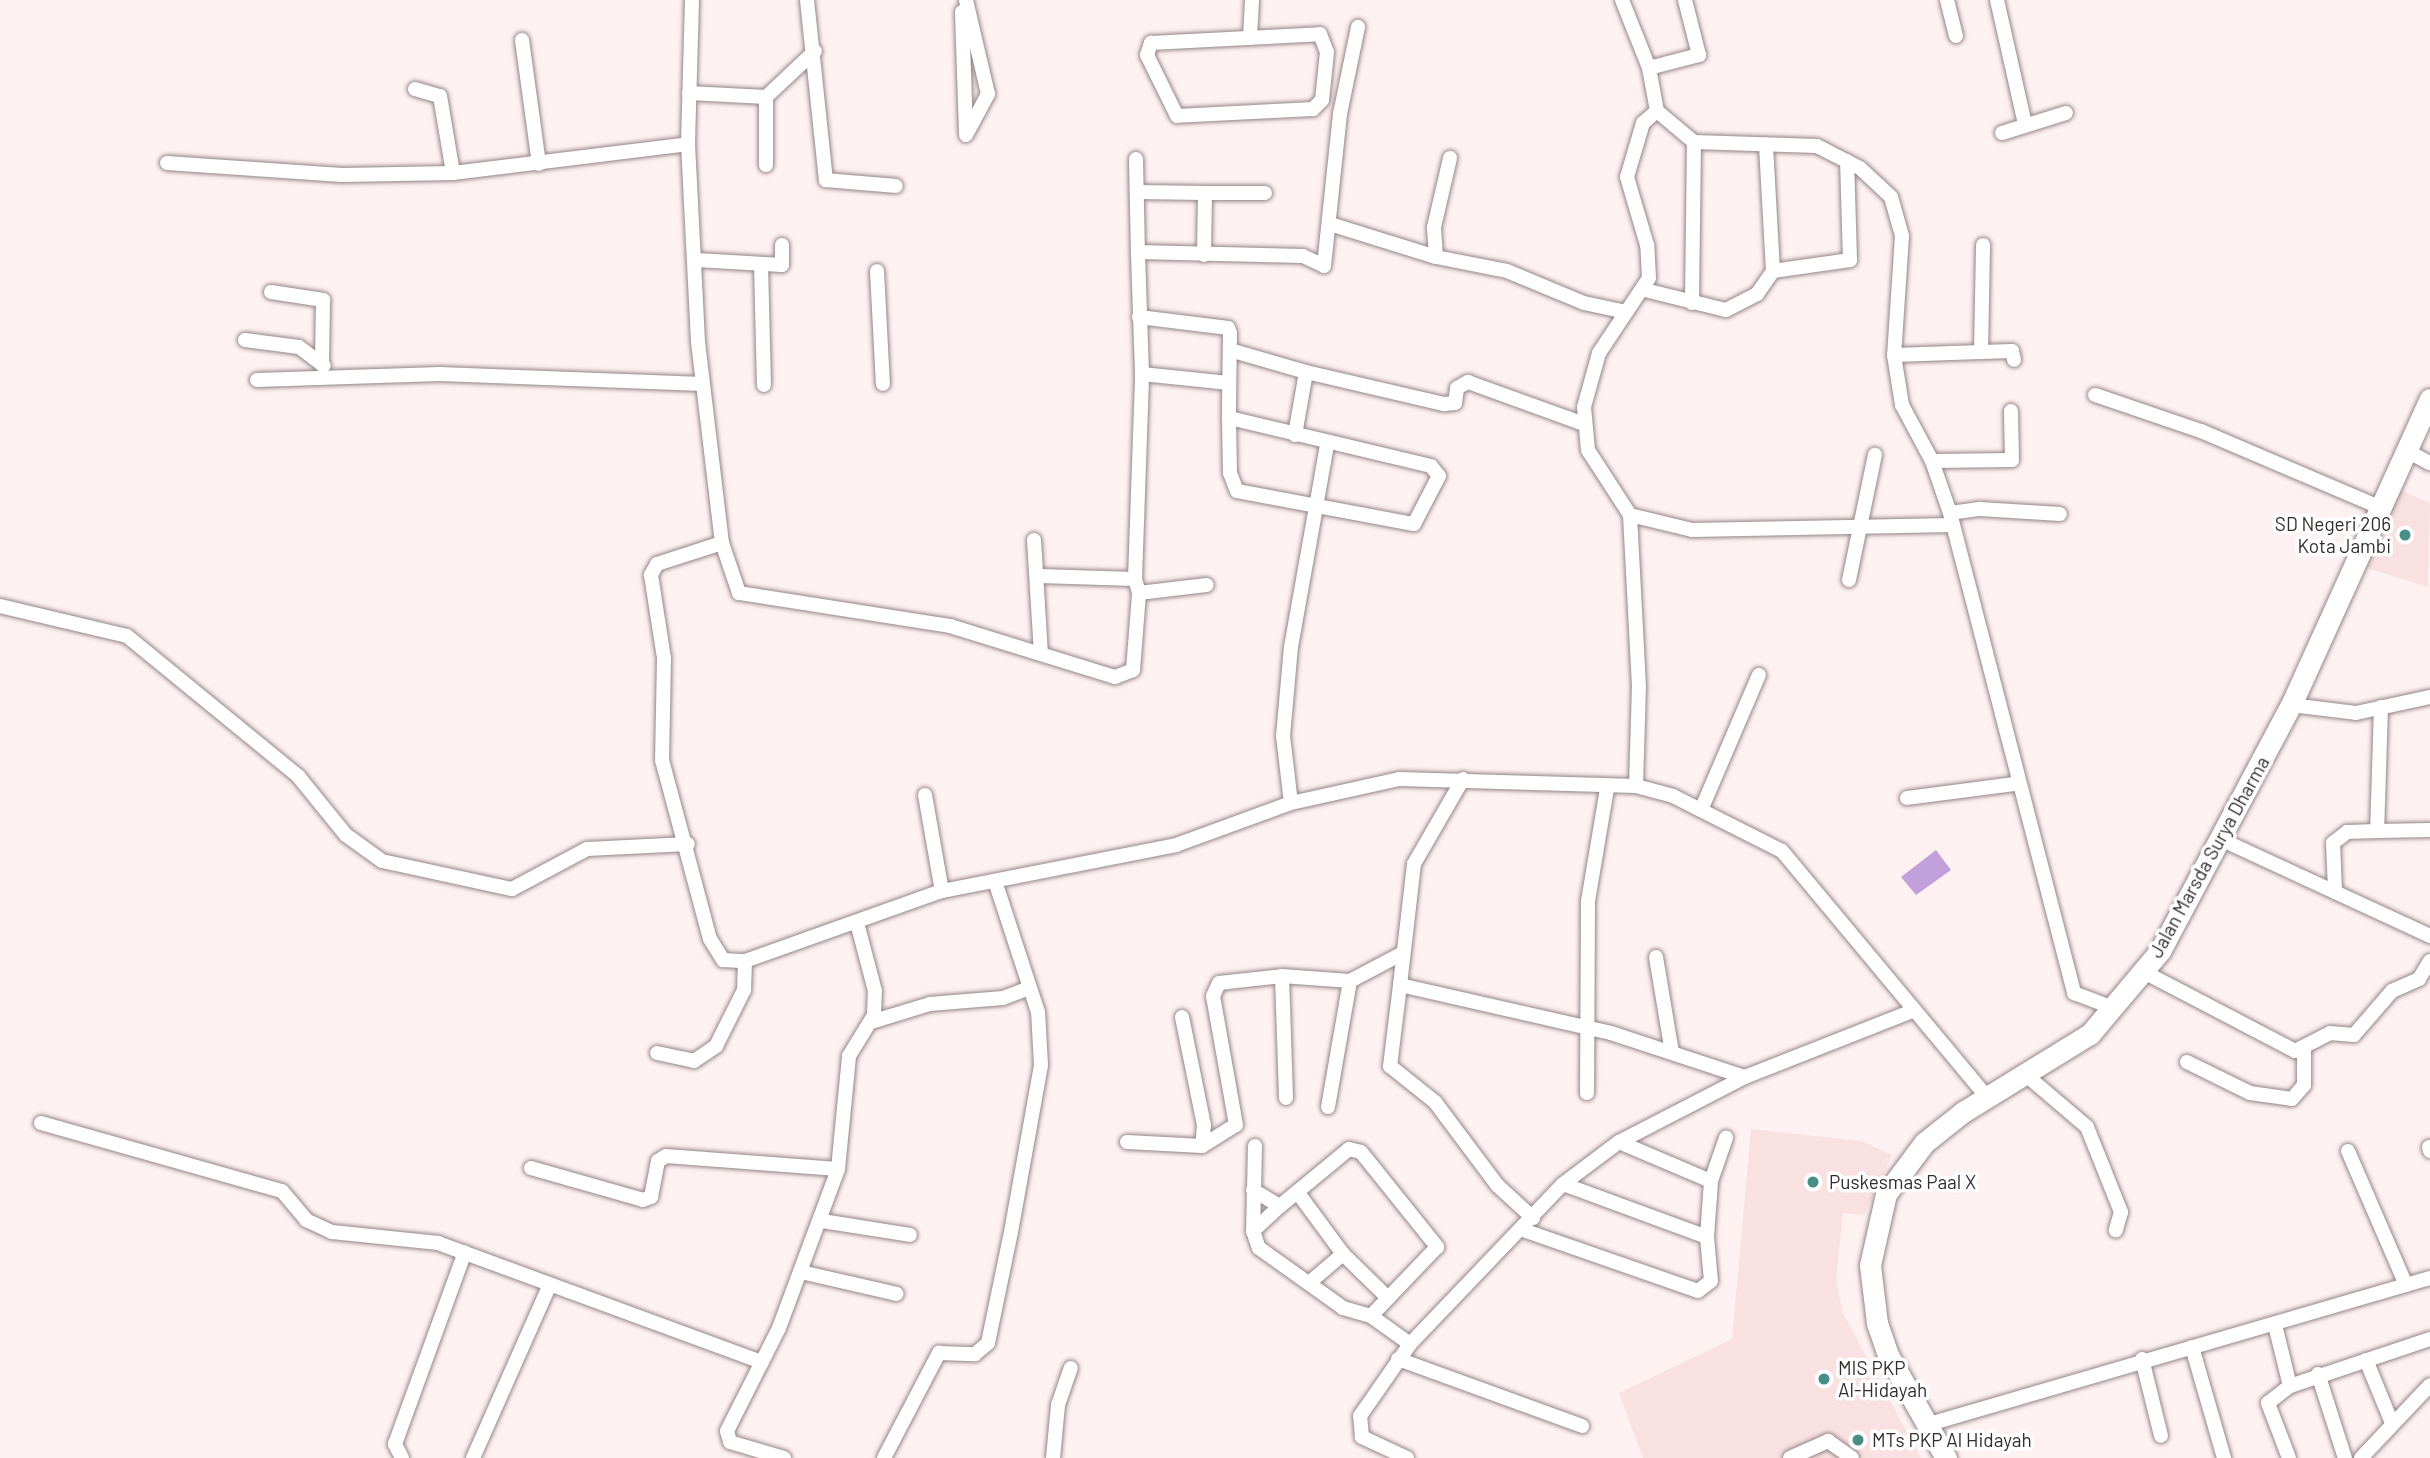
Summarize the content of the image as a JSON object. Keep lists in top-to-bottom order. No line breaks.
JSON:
{"streets":{"highway":["Jalan Marsda Surya Dharma"]},"places":["SD Negeri 206 Kota Jambi","Puskesmas Paal X","MIS PKP Al-Hidayah","MTs PKP Al Hidayah"]}
